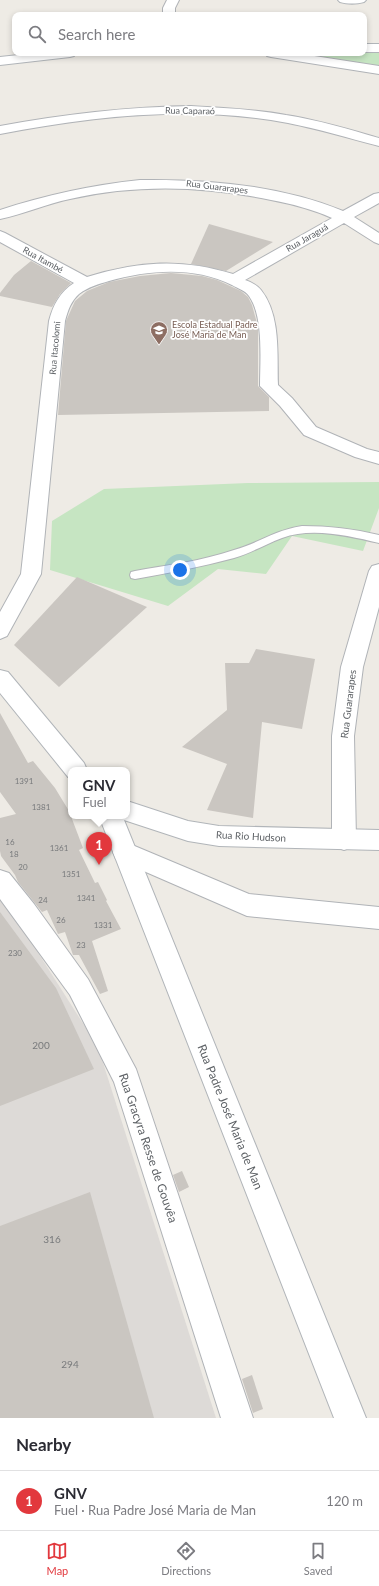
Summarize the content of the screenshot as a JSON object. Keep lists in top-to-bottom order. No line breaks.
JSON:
{"streets":{"street":["Rua Caparaó","Rua Guararapes","Rua Jaraguá","Rua Itambé","Rua Itacolomi","Rua Rio Hudson","Rua Padre José Maria de Man","Rua Gracyra Resse de Gouvêa"]},"crossings":[["Rua Guararapes","Rua Jaraguá"],["Rua Guararapes","Rua Rio Hudson"],["Rua Jaraguá","Rua Itacolomi"],["Rua Itambé","Rua Itacolomi"]],"places":{"school or university":["Escola Estadual Padre José Maria de Man"]},"house_numbers":["1391","1381","16","1361","18","20","1351","1341","24","26","1331","23","230","200","316","294"],"page":{"search":"Search here","popup":["GNV","Fuel"],"pins":"1","heading":"Nearby","list":[{"mark":"1","name":"GNV","note":"Fuel · Rua Padre José Maria de Man","value":"120 m"}],"nav":["Map","Directions","Saved"]}}
